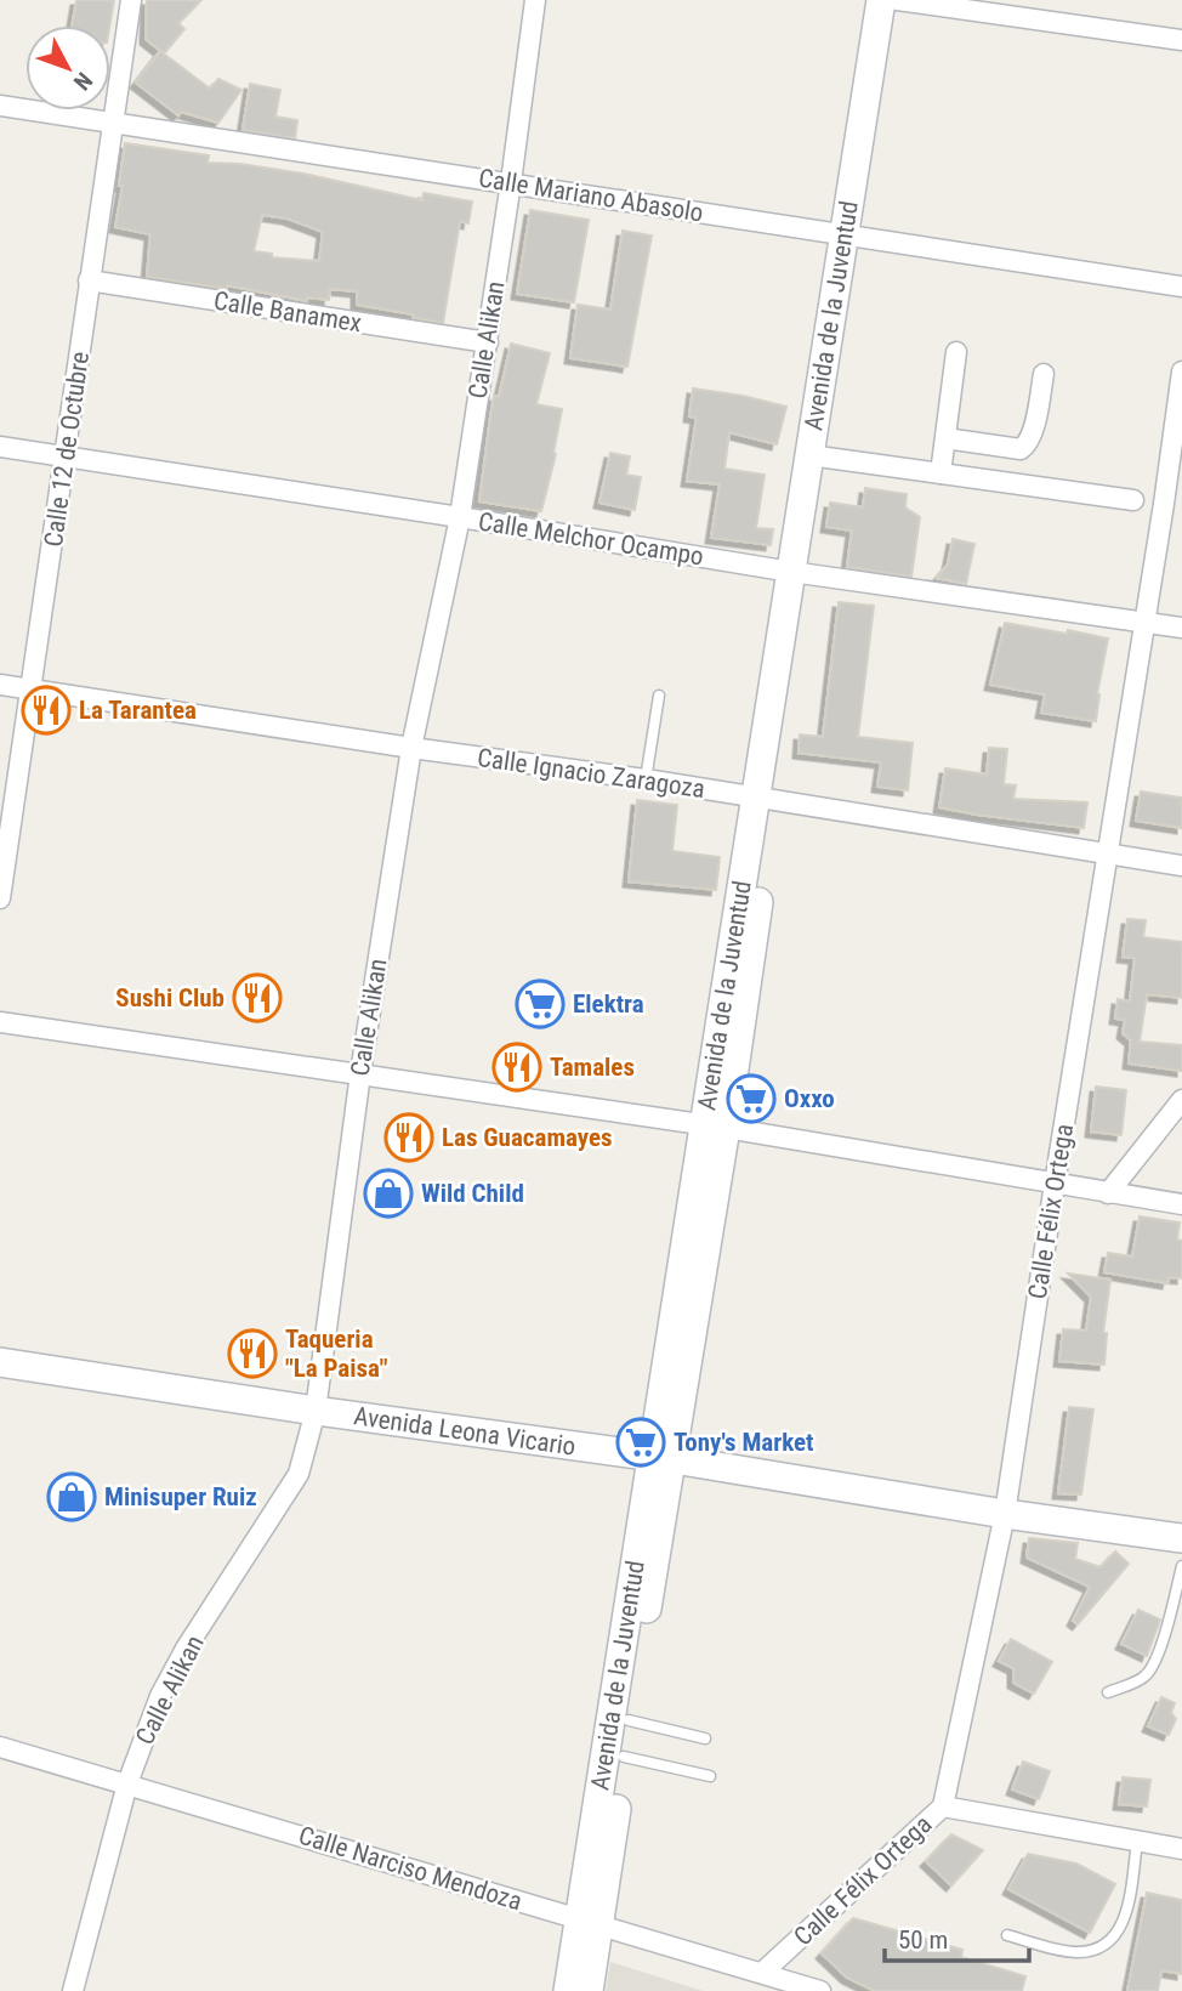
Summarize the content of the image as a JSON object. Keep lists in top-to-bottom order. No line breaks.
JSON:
{"streets":{"street":["Calle Mariano Abasolo","Calle Banamex","Avenida de la Juventud","Calle Alikan","Calle 12 de Octubre","Calle Melchor Ocampo","Calle Ignacio Zaragoza","Calle Félix Ortega","Avenida Leona Vicario","Calle Narciso Mendoza"]},"crossings":[["Calle Mariano Abasolo","Avenida de la Juventud"],["Calle Mariano Abasolo","Calle Alikan"],["Calle Mariano Abasolo","Calle 12 de Octubre"],["Calle Banamex","Calle Alikan"],["Calle Banamex","Calle 12 de Octubre"],["Avenida de la Juventud","Calle Melchor Ocampo"],["Avenida de la Juventud","Calle Ignacio Zaragoza"],["Avenida de la Juventud","Avenida Leona Vicario"],["Avenida de la Juventud","Calle Narciso Mendoza"],["Calle Alikan","Calle Melchor Ocampo"],["Calle Alikan","Calle Ignacio Zaragoza"],["Calle Alikan","Avenida Leona Vicario"],["Calle Alikan","Calle Narciso Mendoza"],["Calle 12 de Octubre","Calle Melchor Ocampo"],["Calle 12 de Octubre","Calle Ignacio Zaragoza"],["Calle Melchor Ocampo","Calle Félix Ortega"],["Calle Ignacio Zaragoza","Calle Félix Ortega"],["Calle Félix Ortega","Avenida Leona Vicario"],["Calle Félix Ortega","Calle Narciso Mendoza"]],"places":{"restaurant":["La Tarantea","Sushi Club","Tamales","Las Guacamayes","Taqueria \"La Paisa\""],"supermarket":["Elektra","Oxxo","Tony's Market"],"shop":["Wild Child","Minisuper Ruiz"]},"scale_bar":"50 m","north":"bottom right"}
